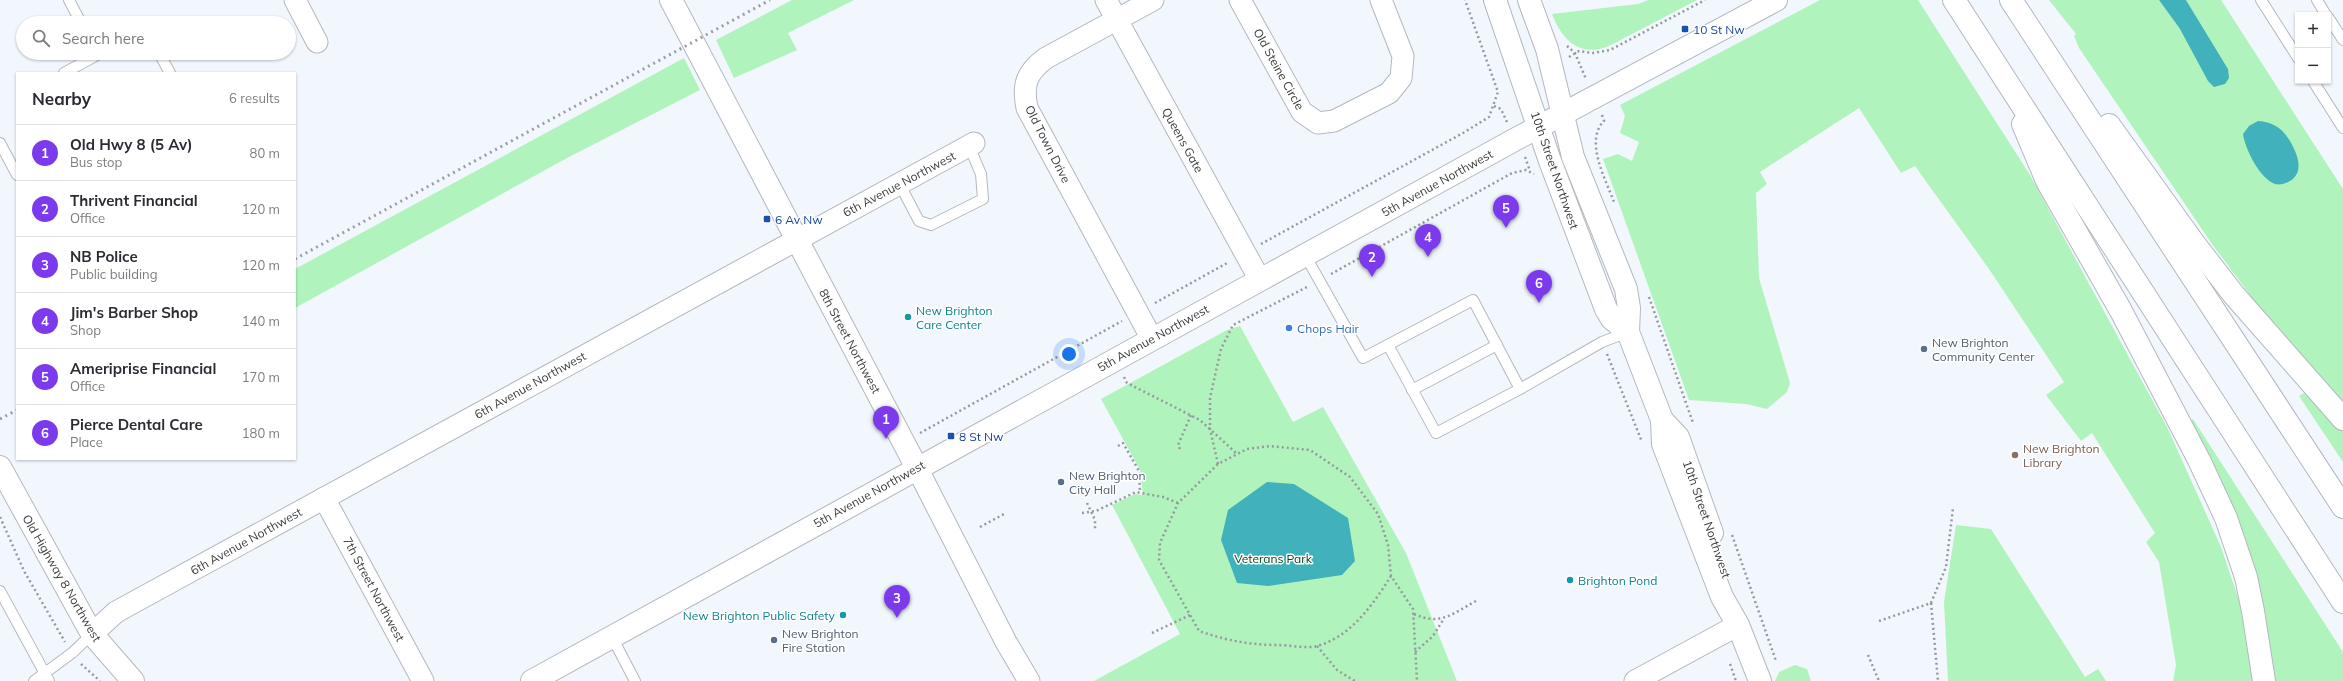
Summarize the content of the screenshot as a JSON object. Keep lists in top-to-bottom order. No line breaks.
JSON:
{"streets":{"main road":["10th Street Northwest","5th Avenue Northwest","8th Street Northwest","Old Highway 8 Northwest"],"street":["Old Steine Circle","Queens Gate","Old Town Drive","6th Avenue Northwest","7th Street Northwest"]},"crossings":[["Queens Gate","Old Town Drive"],["Queens Gate","5th Avenue Northwest"],["Old Town Drive","5th Avenue Northwest"],["10th Street Northwest","5th Avenue Northwest"],["5th Avenue Northwest","8th Street Northwest"],["6th Avenue Northwest","8th Street Northwest"],["6th Avenue Northwest","Old Highway 8 Northwest"],["6th Avenue Northwest","7th Street Northwest"]],"parks":["Veterans Park"],"places":{"transit":["10 St Nw","6 Av Nw","8 St Nw"],"other":["New Brighton Care Center","Chops Hair","New Brighton Community Center","New Brighton Library","New Brighton City Hall","Brighton Pond","New Brighton Public Safety","New Brighton Fire Station"]},"page":{"map_buttons":["+","−"],"search":"Search here","heading":["Nearby","6 results"],"list":[{"mark":"1","name":"Old Hwy 8 (5 Av)","note":"Bus stop","value":"80 m"},{"mark":"2","name":"Thrivent Financial","note":"Office","value":"120 m"},{"mark":"3","name":"NB Police","note":"Public building","value":"120 m"},{"mark":"4","name":"Jim's Barber Shop","note":"Shop","value":"140 m"},{"mark":"5","name":"Ameriprise Financial","note":"Office","value":"170 m"},{"mark":"6","name":"Pierce Dental Care","note":"Place","value":"180 m"}],"pins":["5","4","2","6","1","3"]}}
